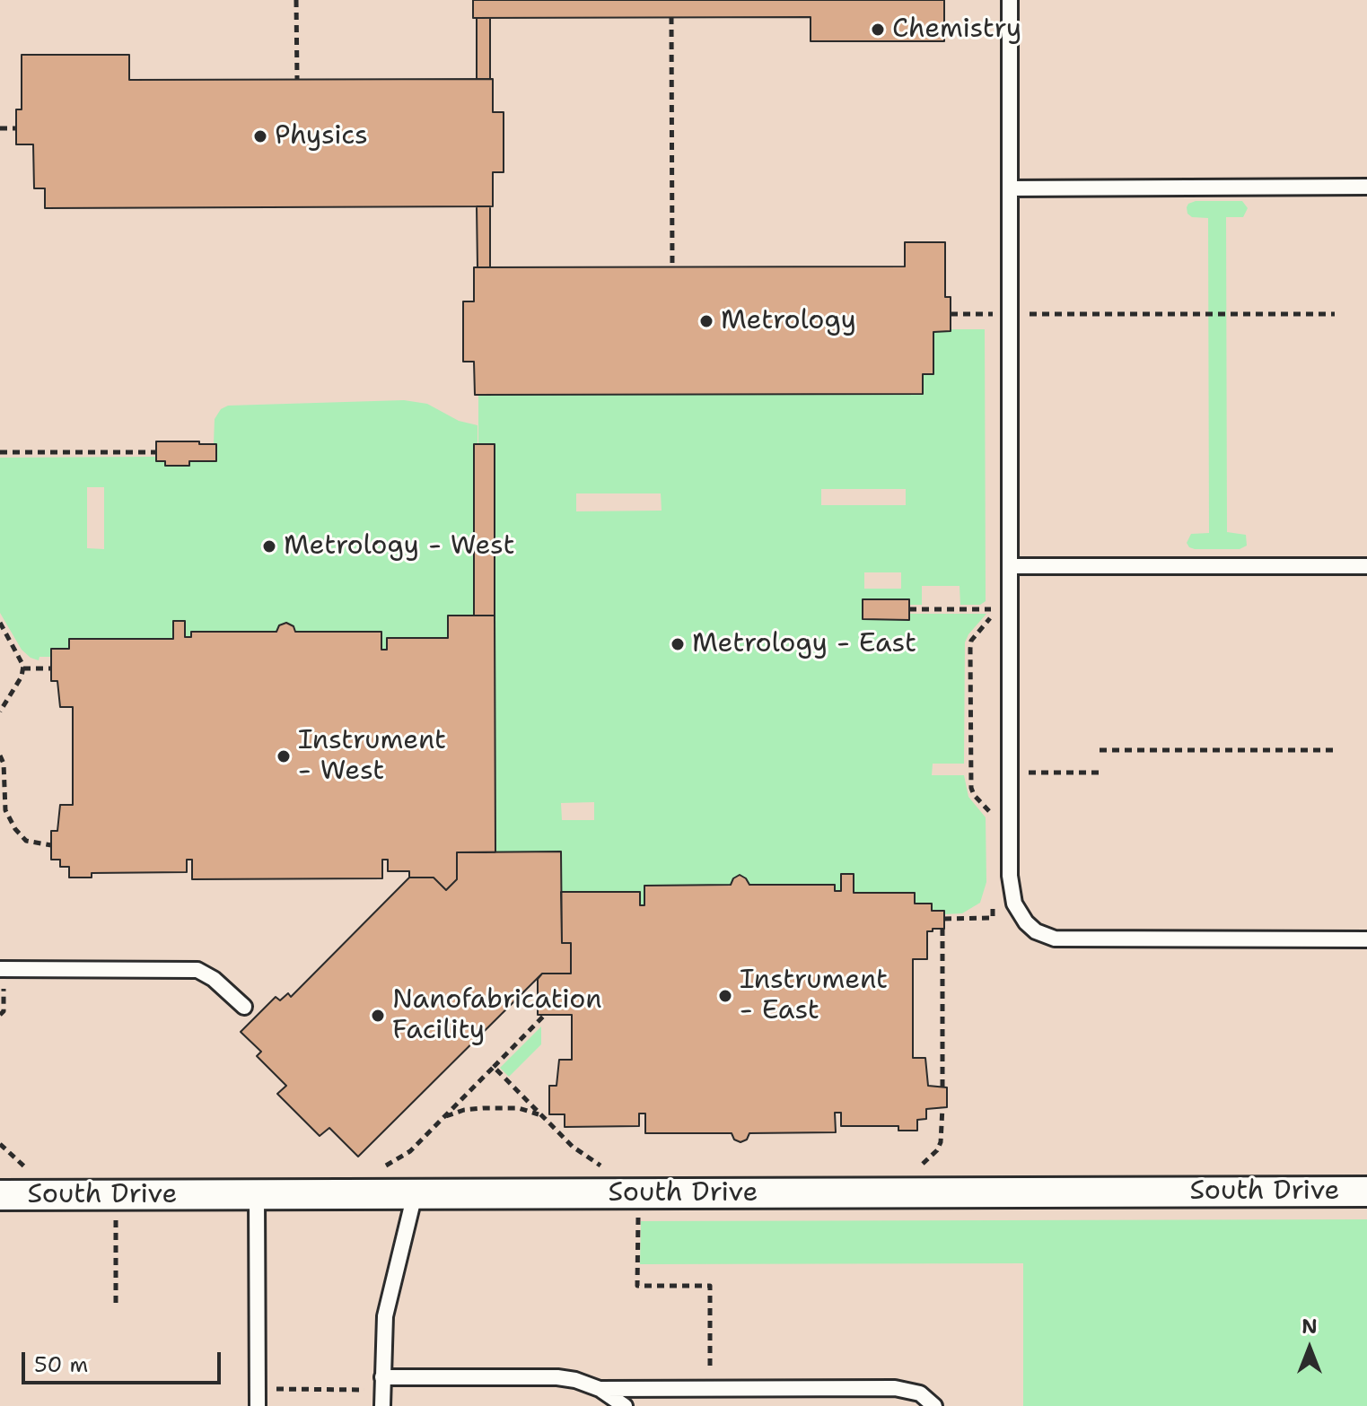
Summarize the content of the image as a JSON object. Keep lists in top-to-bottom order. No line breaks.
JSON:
{"streets":{"street":["South Drive"]},"places":["Chemistry","Physics","Metrology","Metrology - West","Metrology - East","Instrument - West","Instrument - East","Nanofabrication Facility"],"scale_bar":"50 m","north":"top"}
